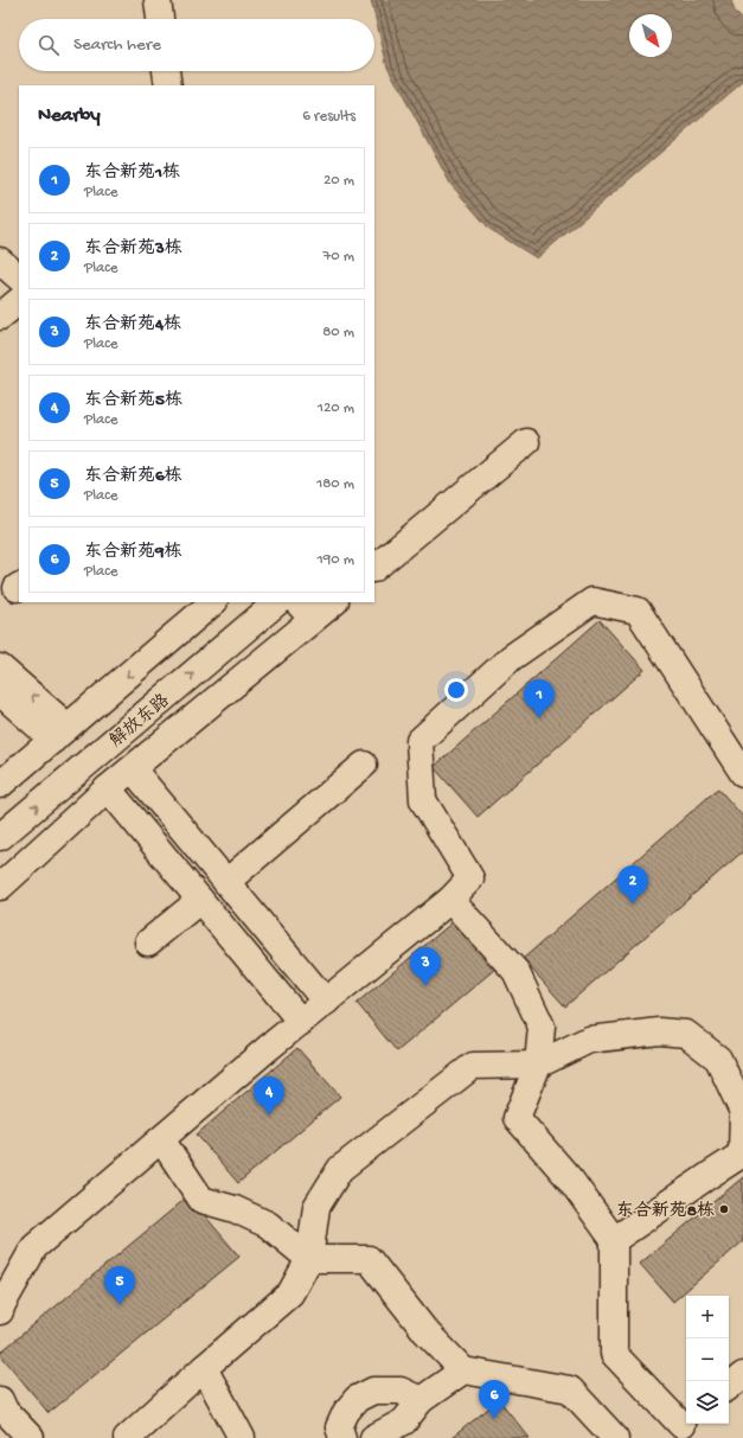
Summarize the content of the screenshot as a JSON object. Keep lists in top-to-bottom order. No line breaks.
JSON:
{"streets":{"street":["解放东路"]},"places":["东合新苑8栋"],"north":"bottom right","page":{"search":"Search here","heading":["Nearby","6 results"],"list":[{"mark":"1","name":"东合新苑1栋","note":"Place","value":"20 m"},{"mark":"2","name":"东合新苑3栋","note":"Place","value":"70 m"},{"mark":"3","name":"东合新苑4栋","note":"Place","value":"80 m"},{"mark":"4","name":"东合新苑5栋","note":"Place","value":"120 m"},{"mark":"5","name":"东合新苑6栋","note":"Place","value":"180 m"},{"mark":"6","name":"东合新苑9栋","note":"Place","value":"190 m"}],"pins":["1","2","3","4","5","6"],"map_buttons":["+","−"]}}
